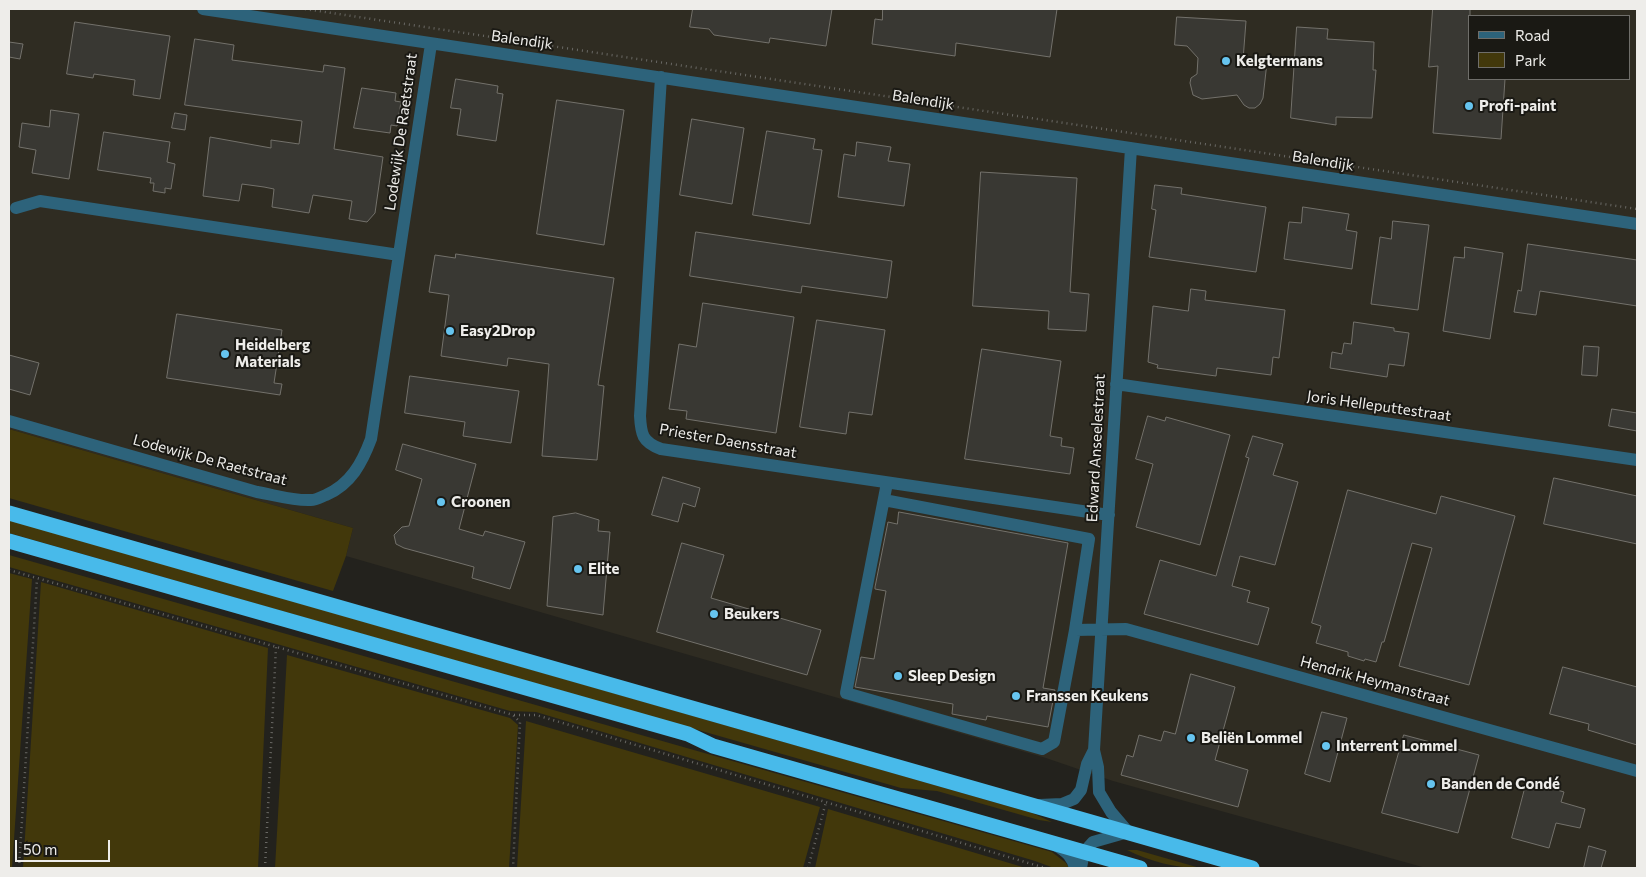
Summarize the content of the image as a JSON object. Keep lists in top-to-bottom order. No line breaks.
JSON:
{"streets":{"street":["Balendijk","Lodewijk De Raetstraat","Joris Helleputtestraat","Priester Daensstraat","Edward Anseelestraat","Hendrik Heymanstraat"]},"crossings":[["Balendijk","Lodewijk De Raetstraat"],["Balendijk","Priester Daensstraat"],["Balendijk","Edward Anseelestraat"],["Joris Helleputtestraat","Edward Anseelestraat"],["Priester Daensstraat","Edward Anseelestraat"],["Edward Anseelestraat","Hendrik Heymanstraat"]],"places":["Kelgtermans","Profi-paint","Easy2Drop","Heidelberg Materials","Croonen","Elite","Beukers","Sleep Design","Franssen Keukens","Beliën Lommel","Interrent Lommel","Banden de Condé"],"legend":["Road","Park"],"scale_bar":"50 m"}
